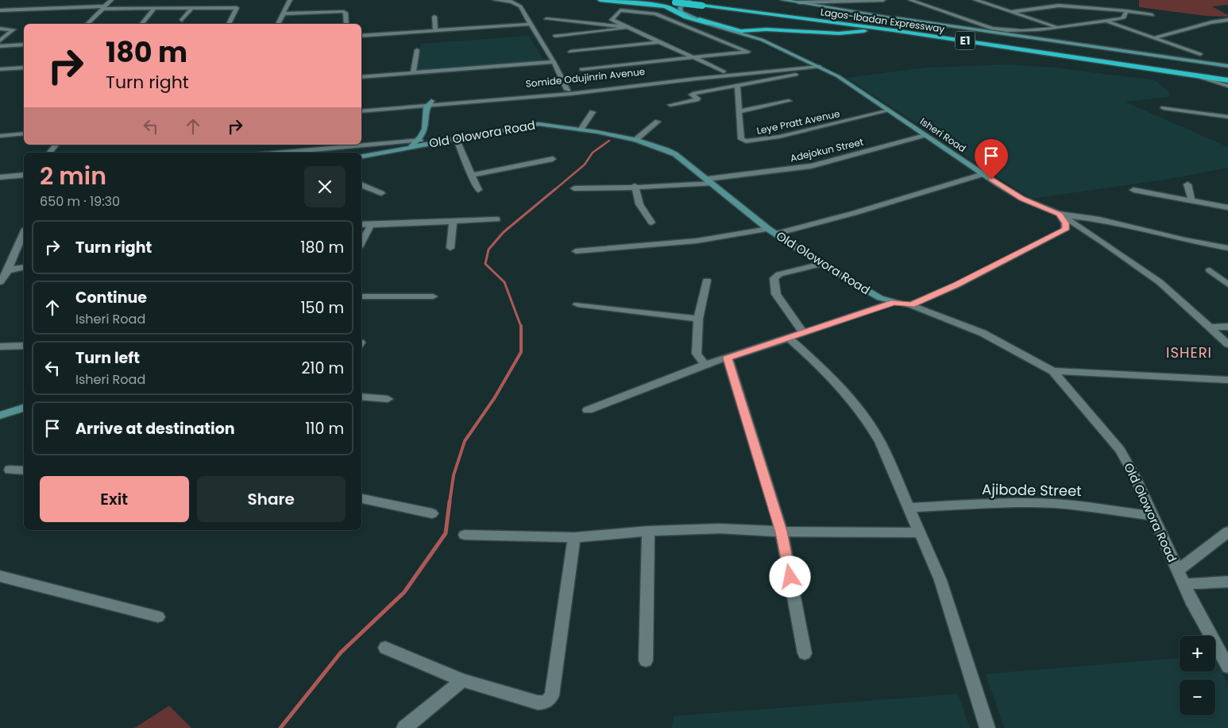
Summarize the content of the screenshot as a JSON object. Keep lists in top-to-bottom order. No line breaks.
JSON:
{"streets":{"highway":["Lagos-Ibadan Expressway","E1"],"street":["Somide Odujinrin Avenue","Leye Pratt Avenue","Old Olowora Road","Isheri Road","Adejokun Street","Ajibode Street"]},"crossings":[["Leye Pratt Avenue","Isheri Road"],["Old Olowora Road","Adejokun Street"],["Old Olowora Road","Ajibode Street"],["Isheri Road","Adejokun Street"]],"districts":["ISHERI"],"page":{"turn":["180 m","Turn right"],"heading":["2 min","650 m · 19:30"],"list":[{"name":"Turn right","value":"180 m"},{"name":"Continue","note":"Isheri Road","value":"150 m"},{"name":"Turn left","note":"Isheri Road","value":"210 m"},{"name":"Arrive at destination","value":"110 m"}],"buttons":["Exit","Share"],"map_buttons":["+","−"]}}
